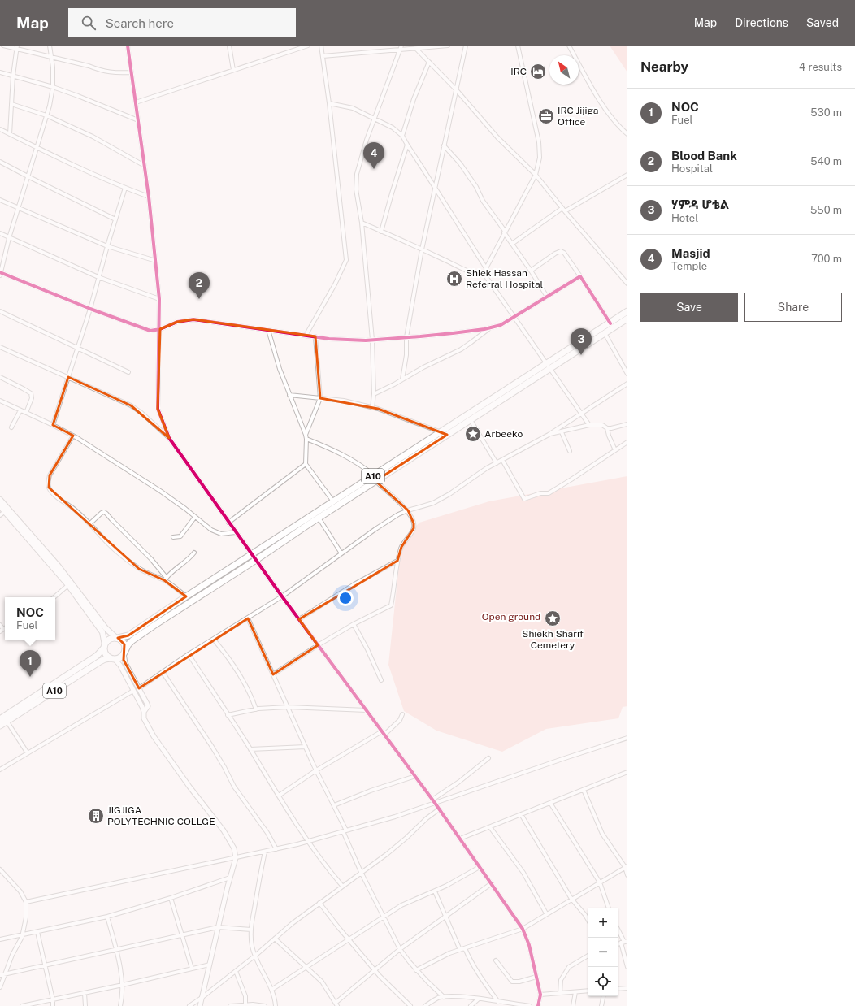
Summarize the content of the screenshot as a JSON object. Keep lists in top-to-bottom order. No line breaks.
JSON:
{"streets":{"highway":["A10"]},"parks":["Open ground"],"places":{"hotel":["IRC"],"office":["IRC Jijiga Office"],"hospital":["Shiek Hassan Referral Hospital"],"place":["Arbeeko","Shiekh Sharif Cemetery"],"building":["JIGJIGA POLYTECHNIC COLLGE"]},"north":"top left","page":{"header":"Map","search":"Search here","nav":["Map","Directions","Saved"],"heading":["Nearby","4 results"],"list":[{"mark":"1","name":"NOC","note":"Fuel","value":"530 m"},{"mark":"2","name":"Blood Bank","note":"Hospital","value":"540 m"},{"mark":"3","name":"ሃምዳ ሆቴል","note":"Hotel","value":"550 m"},{"mark":"4","name":"Masjid","note":"Temple","value":"700 m"}],"pins":["4","2","3","1"],"buttons":["Save","Share"],"popup":["NOC","Fuel"],"map_buttons":["+","−"]}}
